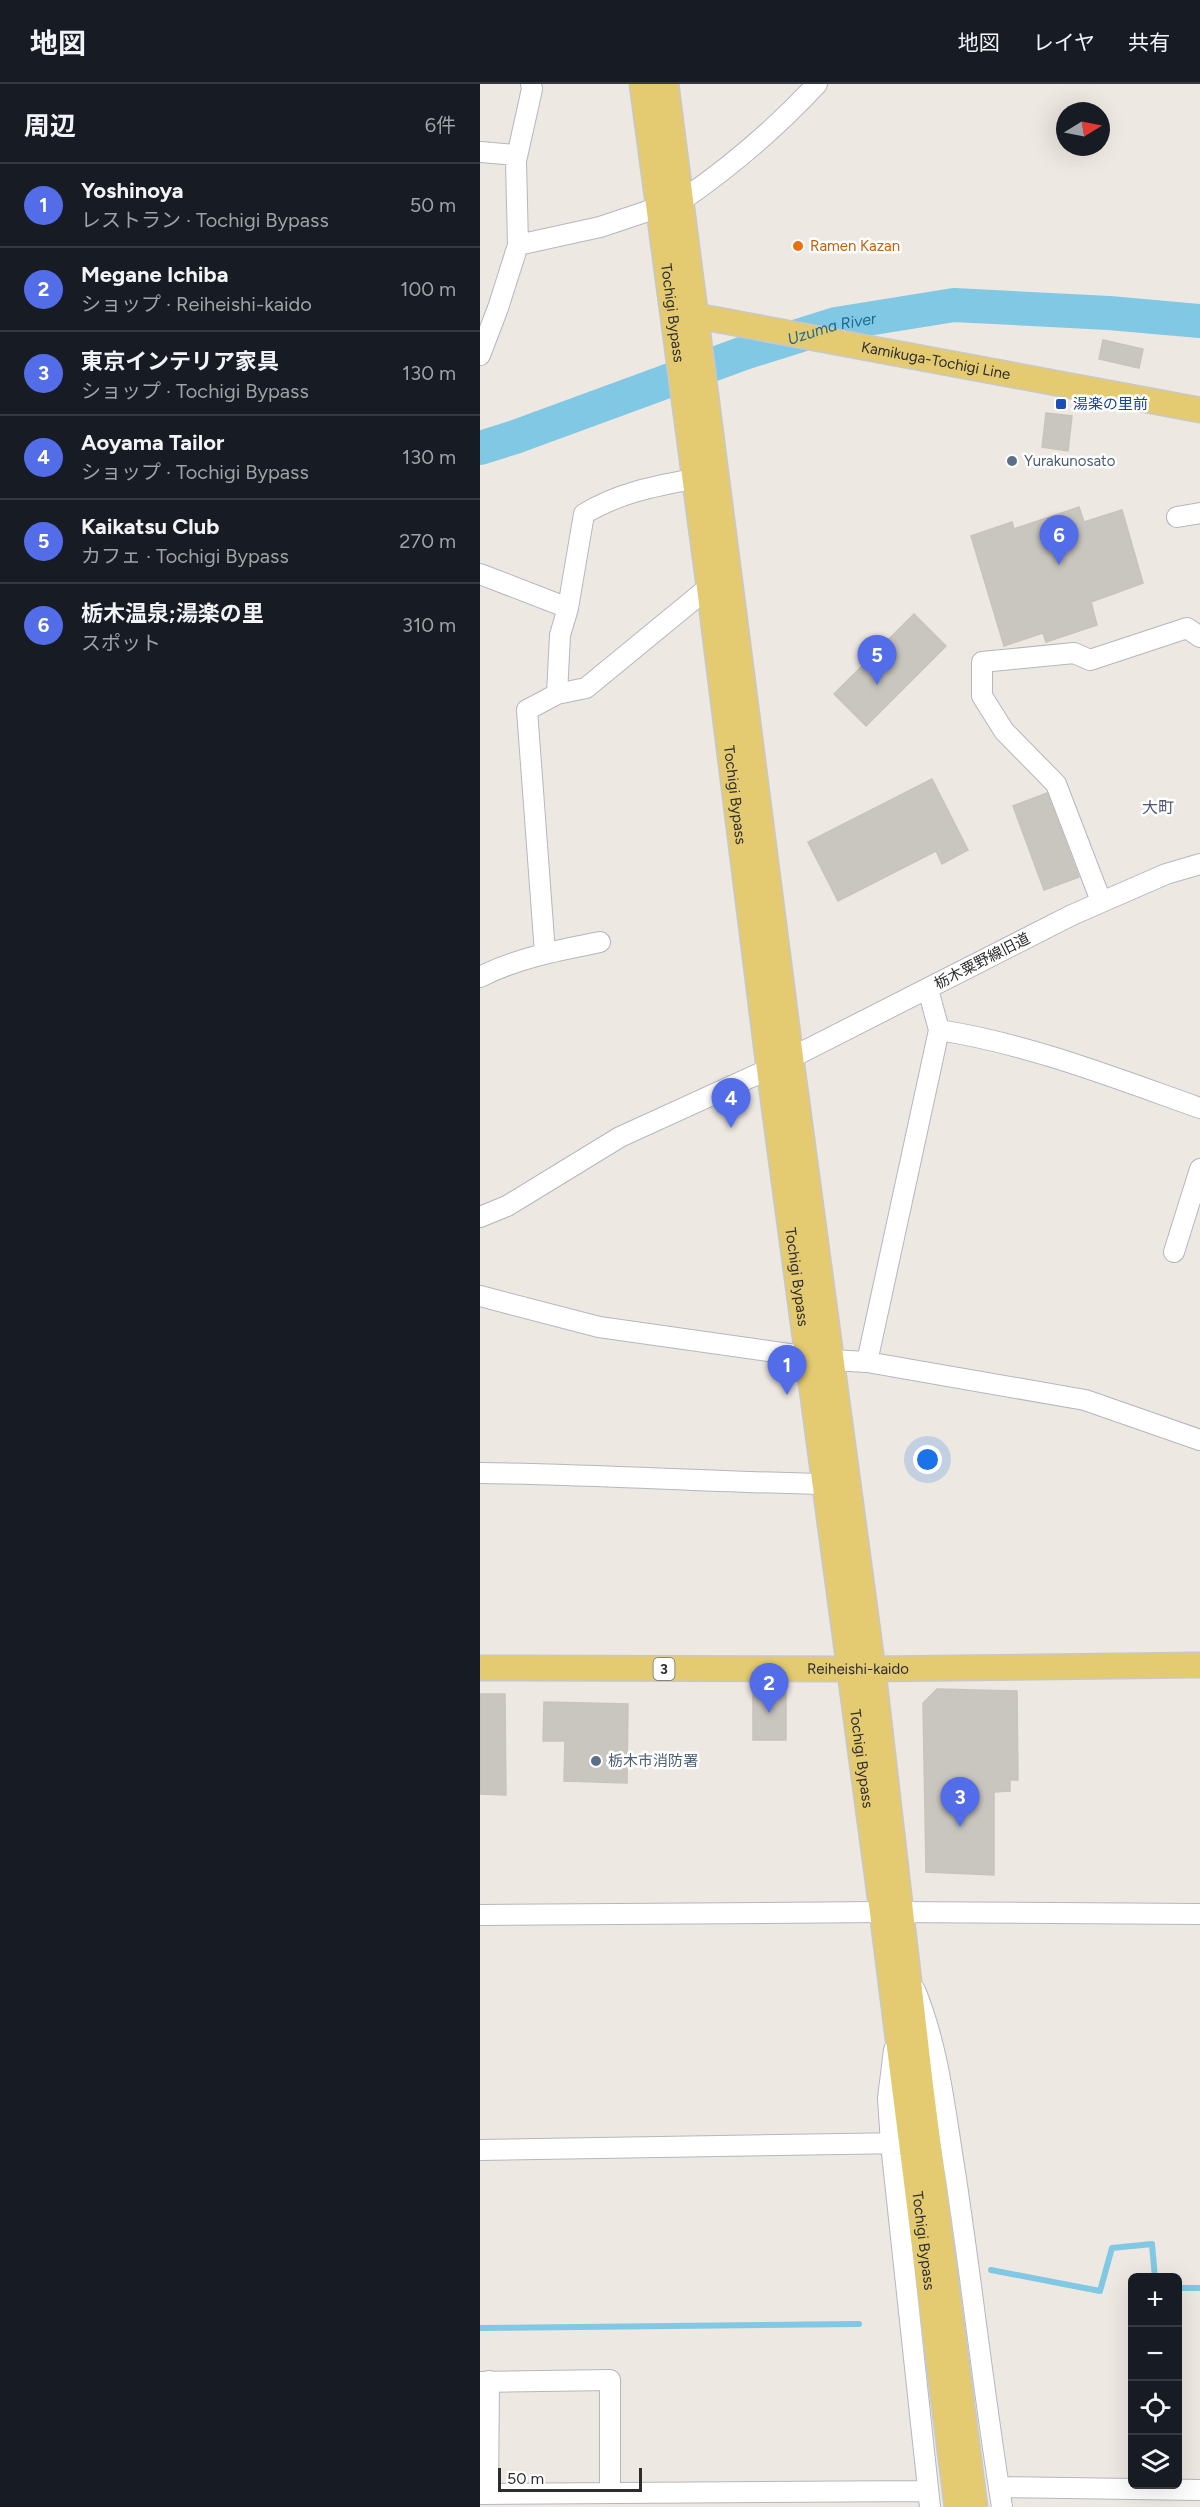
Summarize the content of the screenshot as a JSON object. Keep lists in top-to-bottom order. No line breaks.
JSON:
{"streets":{"main road":["Tochigi Bypass","Kamikuga-Tochigi Line","3","Reiheishi-kaido"],"street":["栃木粟野線旧道"]},"crossings":[["Tochigi Bypass","Kamikuga-Tochigi Line"],["Tochigi Bypass","栃木粟野線旧道"],["Tochigi Bypass","Reiheishi-kaido"]],"districts":["大町"],"water":["Uzuma River"],"places":{"other":["Ramen Kazan","Yurakunosato","栃木市消防署"],"transit":["湯楽の里前"]},"scale_bar":"50 m","north":"right","page":{"header":"地図","nav":["地図","レイヤ","共有"],"heading":["周辺","6件"],"list":[{"mark":"1","name":"Yoshinoya","note":"レストラン · Tochigi Bypass","value":"50 m"},{"mark":"2","name":"Megane Ichiba","note":"ショップ · Reiheishi-kaido","value":"100 m"},{"mark":"3","name":"東京インテリア家具","note":"ショップ · Tochigi Bypass","value":"130 m"},{"mark":"4","name":"Aoyama Tailor","note":"ショップ · Tochigi Bypass","value":"130 m"},{"mark":"5","name":"Kaikatsu Club","note":"カフェ · Tochigi Bypass","value":"270 m"},{"mark":"6","name":"栃木温泉;湯楽の里","note":"スポット","value":"310 m"}],"pins":["6","5","4","1","2","3"],"map_buttons":["+","−"],"scale":"50 m"}}
